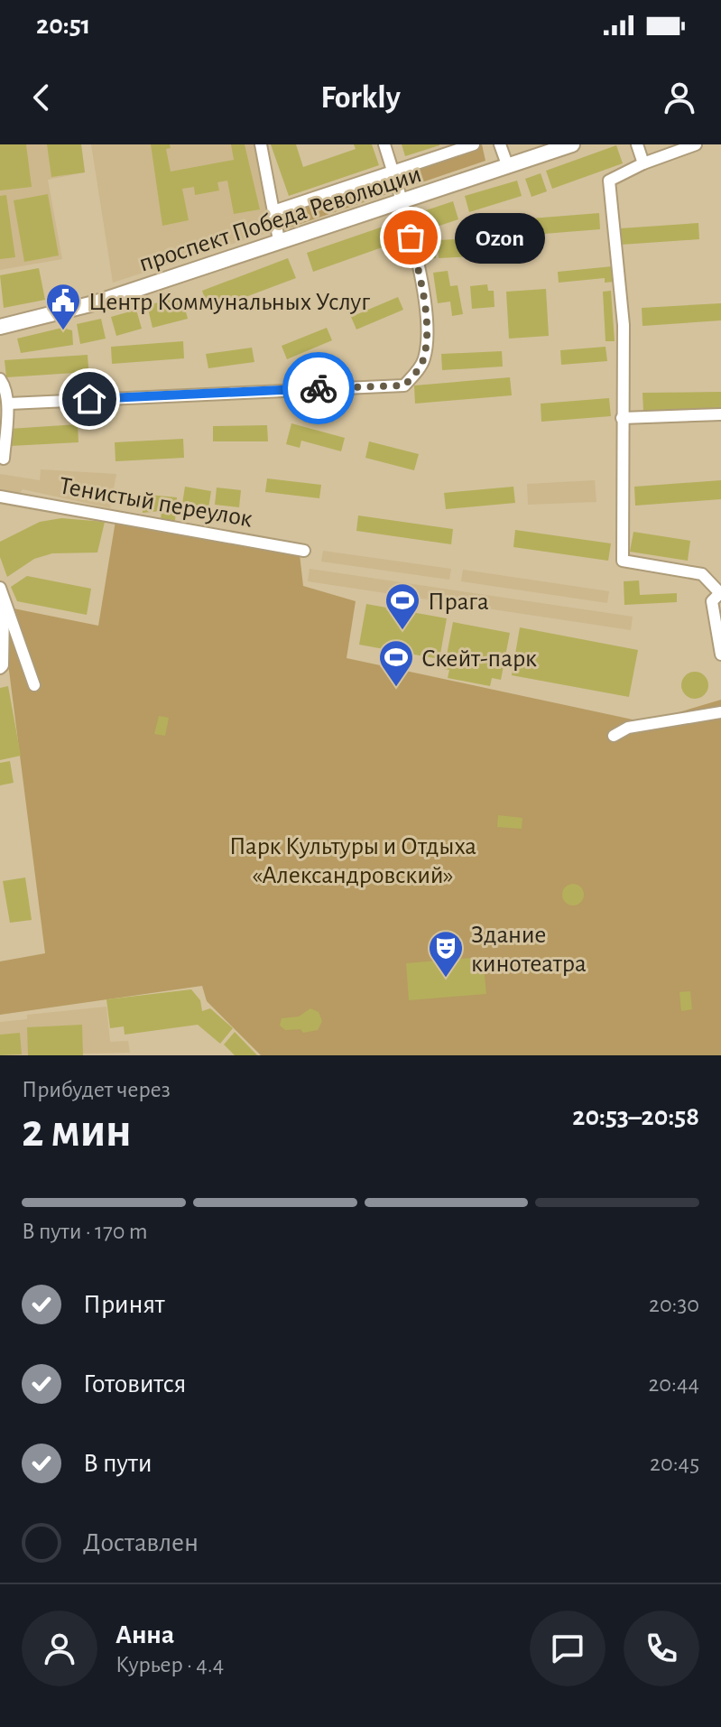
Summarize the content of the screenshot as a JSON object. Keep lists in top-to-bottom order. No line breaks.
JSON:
{"streets":{"main road":["проспект Победа Революции"],"street":["Тенистый переулок"]},"parks":["Парк Культуры и Отдыха «Александровский»"],"places":{"other":["Ozon"],"public building":["Центр Коммунальных Услуг"],"sports":["Прага","Скейт-парк"],"theatre":["Здание кинотеатра"]},"page":{"status":"20:51","header":"Forkly","bubble":"Ozon","heading":["2 мин","Прибудет через","20:53–20:58"],"panel":["Анна","Курьер · 4.4"],"bar":"В пути · 170 m","list":[["Принят","20:30"],["Готовится","20:44"],["В пути","20:45"],"Доставлен"]}}
